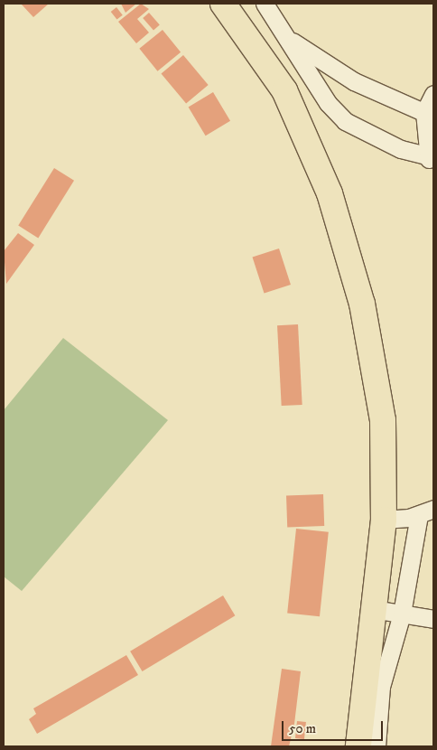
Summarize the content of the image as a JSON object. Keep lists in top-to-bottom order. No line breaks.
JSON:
{"scale_bar":"50 m"}
